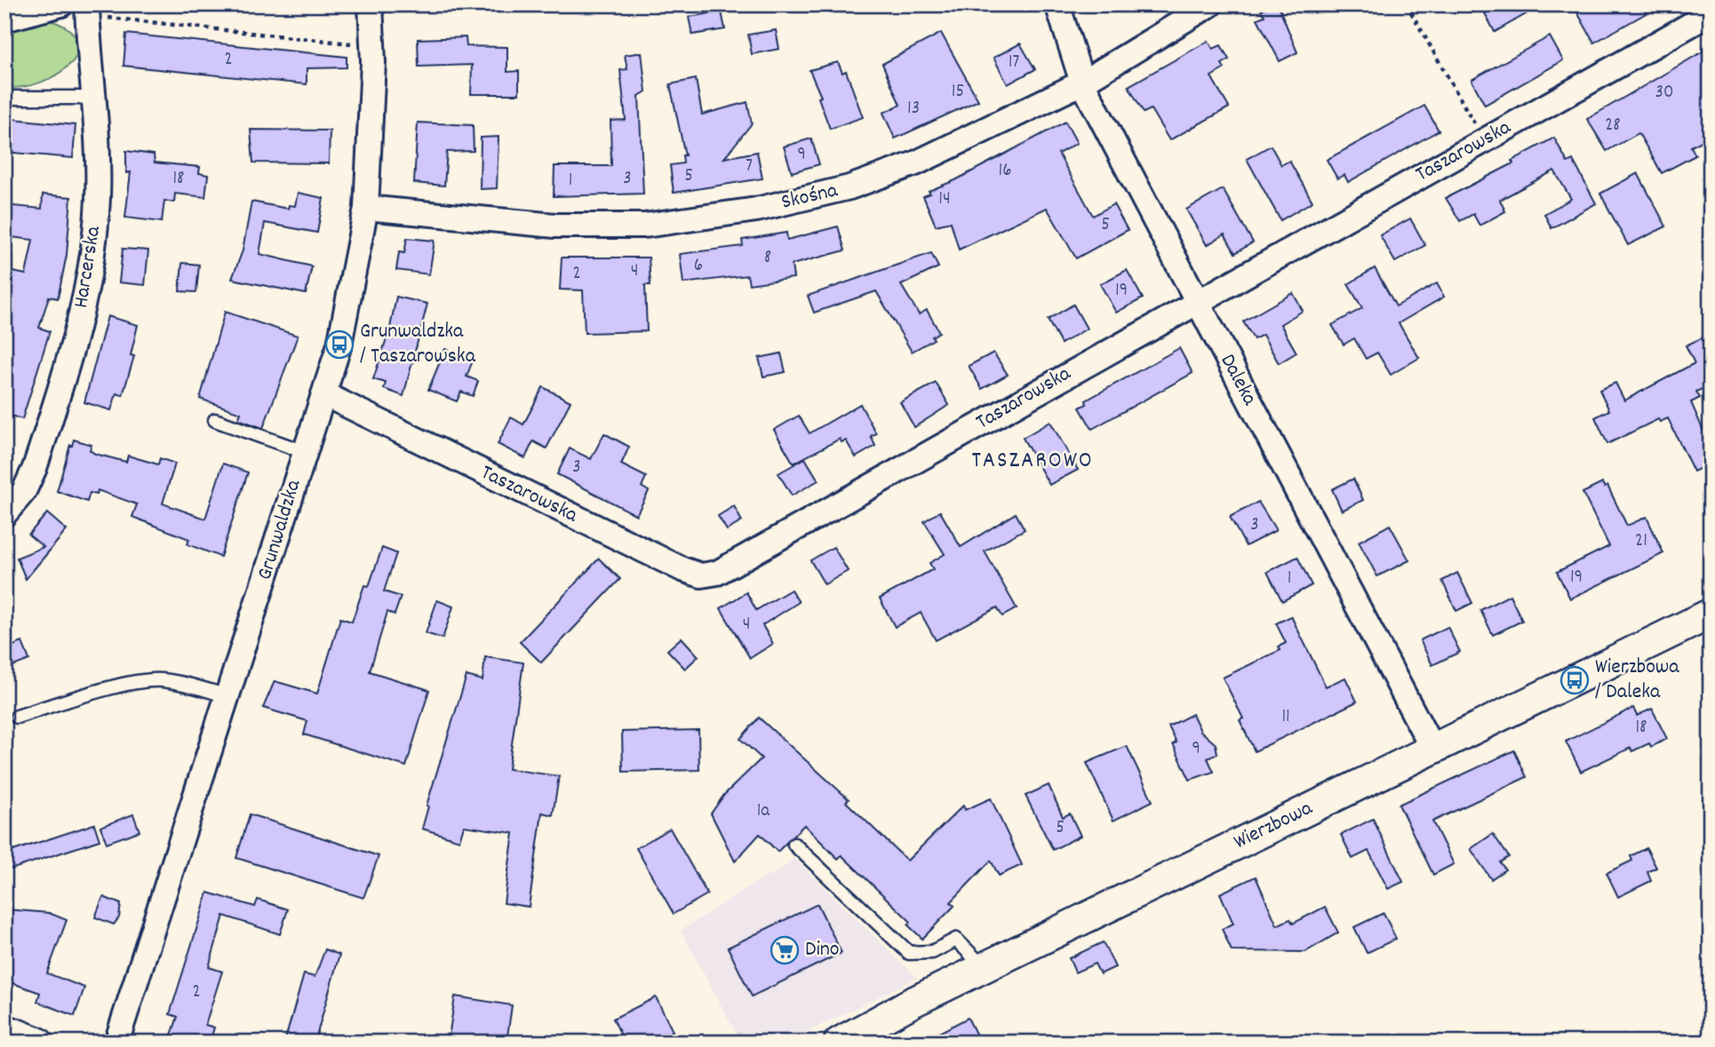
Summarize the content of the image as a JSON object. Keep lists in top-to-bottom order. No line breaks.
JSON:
{"streets":{"street":["Taszarowska","Skośna","Harcerska","Daleka","Grunwaldzka","Wierzbowa"]},"crossings":[["Taszarowska","Daleka"],["Taszarowska","Grunwaldzka"],["Skośna","Daleka"],["Skośna","Grunwaldzka"],["Daleka","Wierzbowa"]],"districts":["TASZAROWO"],"places":{"bus stop":["Grunwaldzka / Taszarowska","Wierzbowa / Daleka"],"supermarket":["Dino"]},"house_numbers":["2","17","15","30","13","28","9","7","16","5","18","3","1","14","5","8","6","4","2","19","3","3","21","19","1","4","11","18","9","1a","5","2"]}
